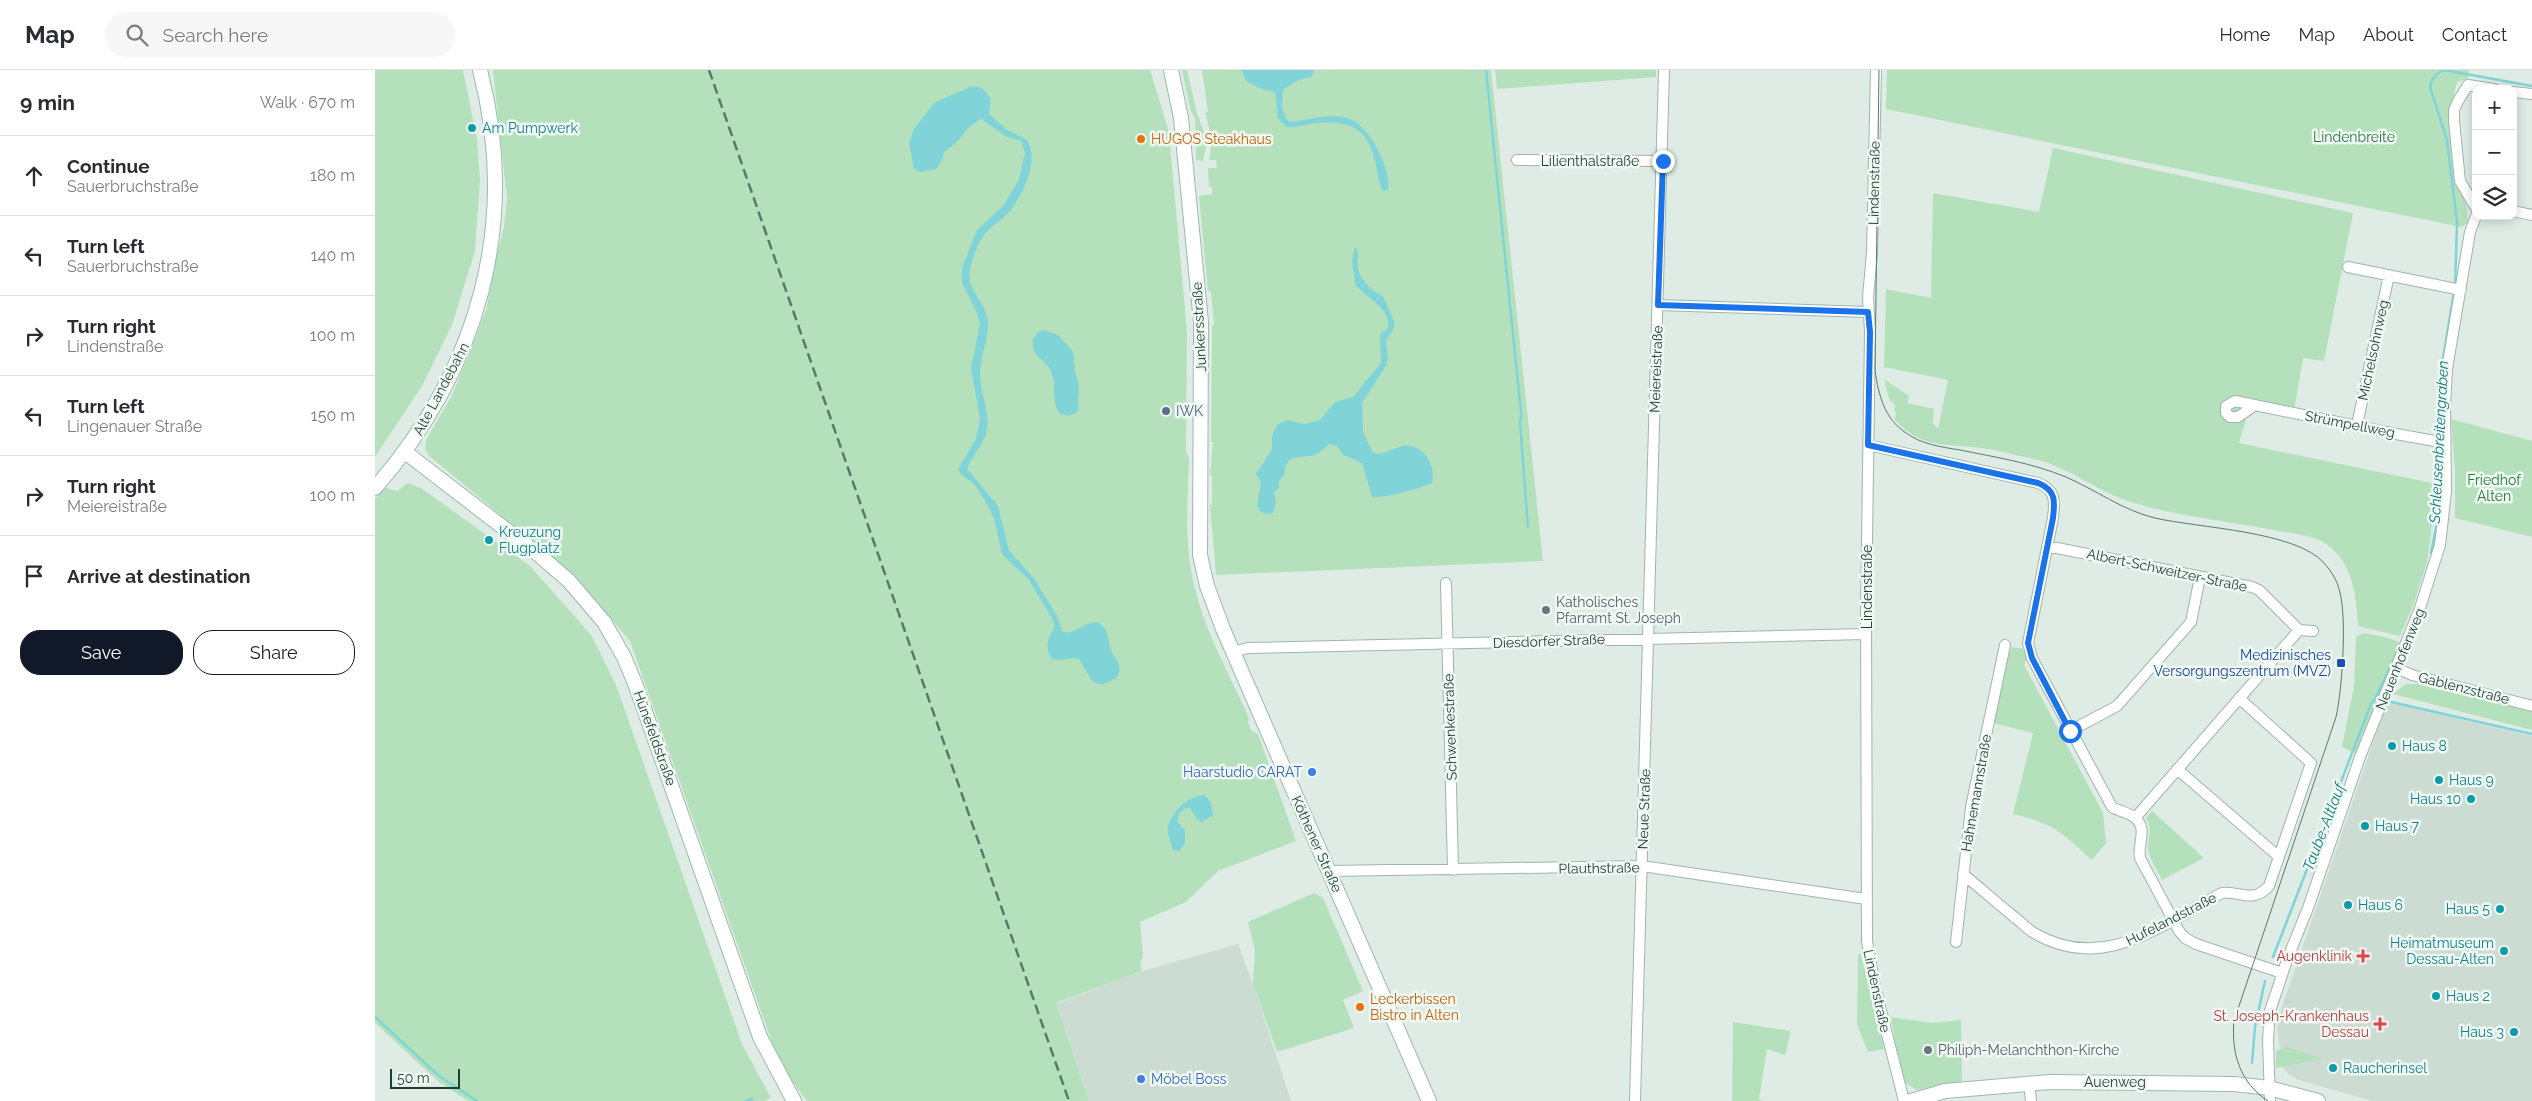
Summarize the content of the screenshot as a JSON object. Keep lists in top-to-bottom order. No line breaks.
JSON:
{"streets":{"main road":["Junkersstraße","Alte Landebahn","Hünefeldstraße","Köthener Straße","Auenweg"],"street":["Lilienthalstraße","Lindenstraße","Michelsohnweg","Meiereistraße","Strümpellweg","Albert-Schweitzer-Straße","Diesdorfer Straße","Neuenhofenweg","Gablenzstraße","Schwenkestraße","Hahnemannstraße","Neue Straße","Plauthstraße","Hufelandstraße"]},"crossings":[["Lilienthalstraße","Meiereistraße"],["Lindenstraße","Diesdorfer Straße"],["Lindenstraße","Plauthstraße"],["Junkersstraße","Köthener Straße"],["Michelsohnweg","Strümpellweg"],["Meiereistraße","Diesdorfer Straße"],["Meiereistraße","Neue Straße"],["Alte Landebahn","Hünefeldstraße"],["Strümpellweg","Neuenhofenweg"],["Diesdorfer Straße","Schwenkestraße"],["Diesdorfer Straße","Neue Straße"],["Diesdorfer Straße","Köthener Straße"],["Neuenhofenweg","Gablenzstraße"],["Neuenhofenweg","Auenweg"],["Schwenkestraße","Plauthstraße"],["Hahnemannstraße","Hufelandstraße"],["Neue Straße","Plauthstraße"],["Köthener Straße","Plauthstraße"]],"water":["Schleusenbreitengraben","Taube-Altlauf"],"parks":["Lindenbreite","Friedhof Alten"],"places":{"other":["Am Pumpwerk","HUGOS Steakhaus","IWK","Kreuzung Flugplatz","Katholisches Pfarramt St. Joseph","Haus 8","Haarstudio CARAT","Haus 9","Haus 10","Haus 7","Haus 6","Haus 5","Heimatmuseum Dessau-Alten","Haus 2","Leckerbissen Bistro in Alten","Haus 3","Philiph-Melanchthon-Kirche","Raucherinsel","Möbel Boss"],"transit":["Medizinisches Versorgungszentrum (MVZ)"],"health":["Augenklinik","St. Joseph-Krankenhaus Dessau"]},"scale_bar":"50 m","page":{"header":"Map","search":"Search here","nav":["Home","Map","About","Contact"],"heading":["9 min","Walk · 670 m"],"map_buttons":["+","−"],"list":[["Continue","Sauerbruchstraße","180 m"],["Turn left","Sauerbruchstraße","140 m"],["Turn right","Lindenstraße","100 m"],["Turn left","Lingenauer Straße","150 m"],["Turn right","Meiereistraße","100 m"],"Arrive at destination"],"buttons":["Save","Share"],"scale":"50 m"}}
